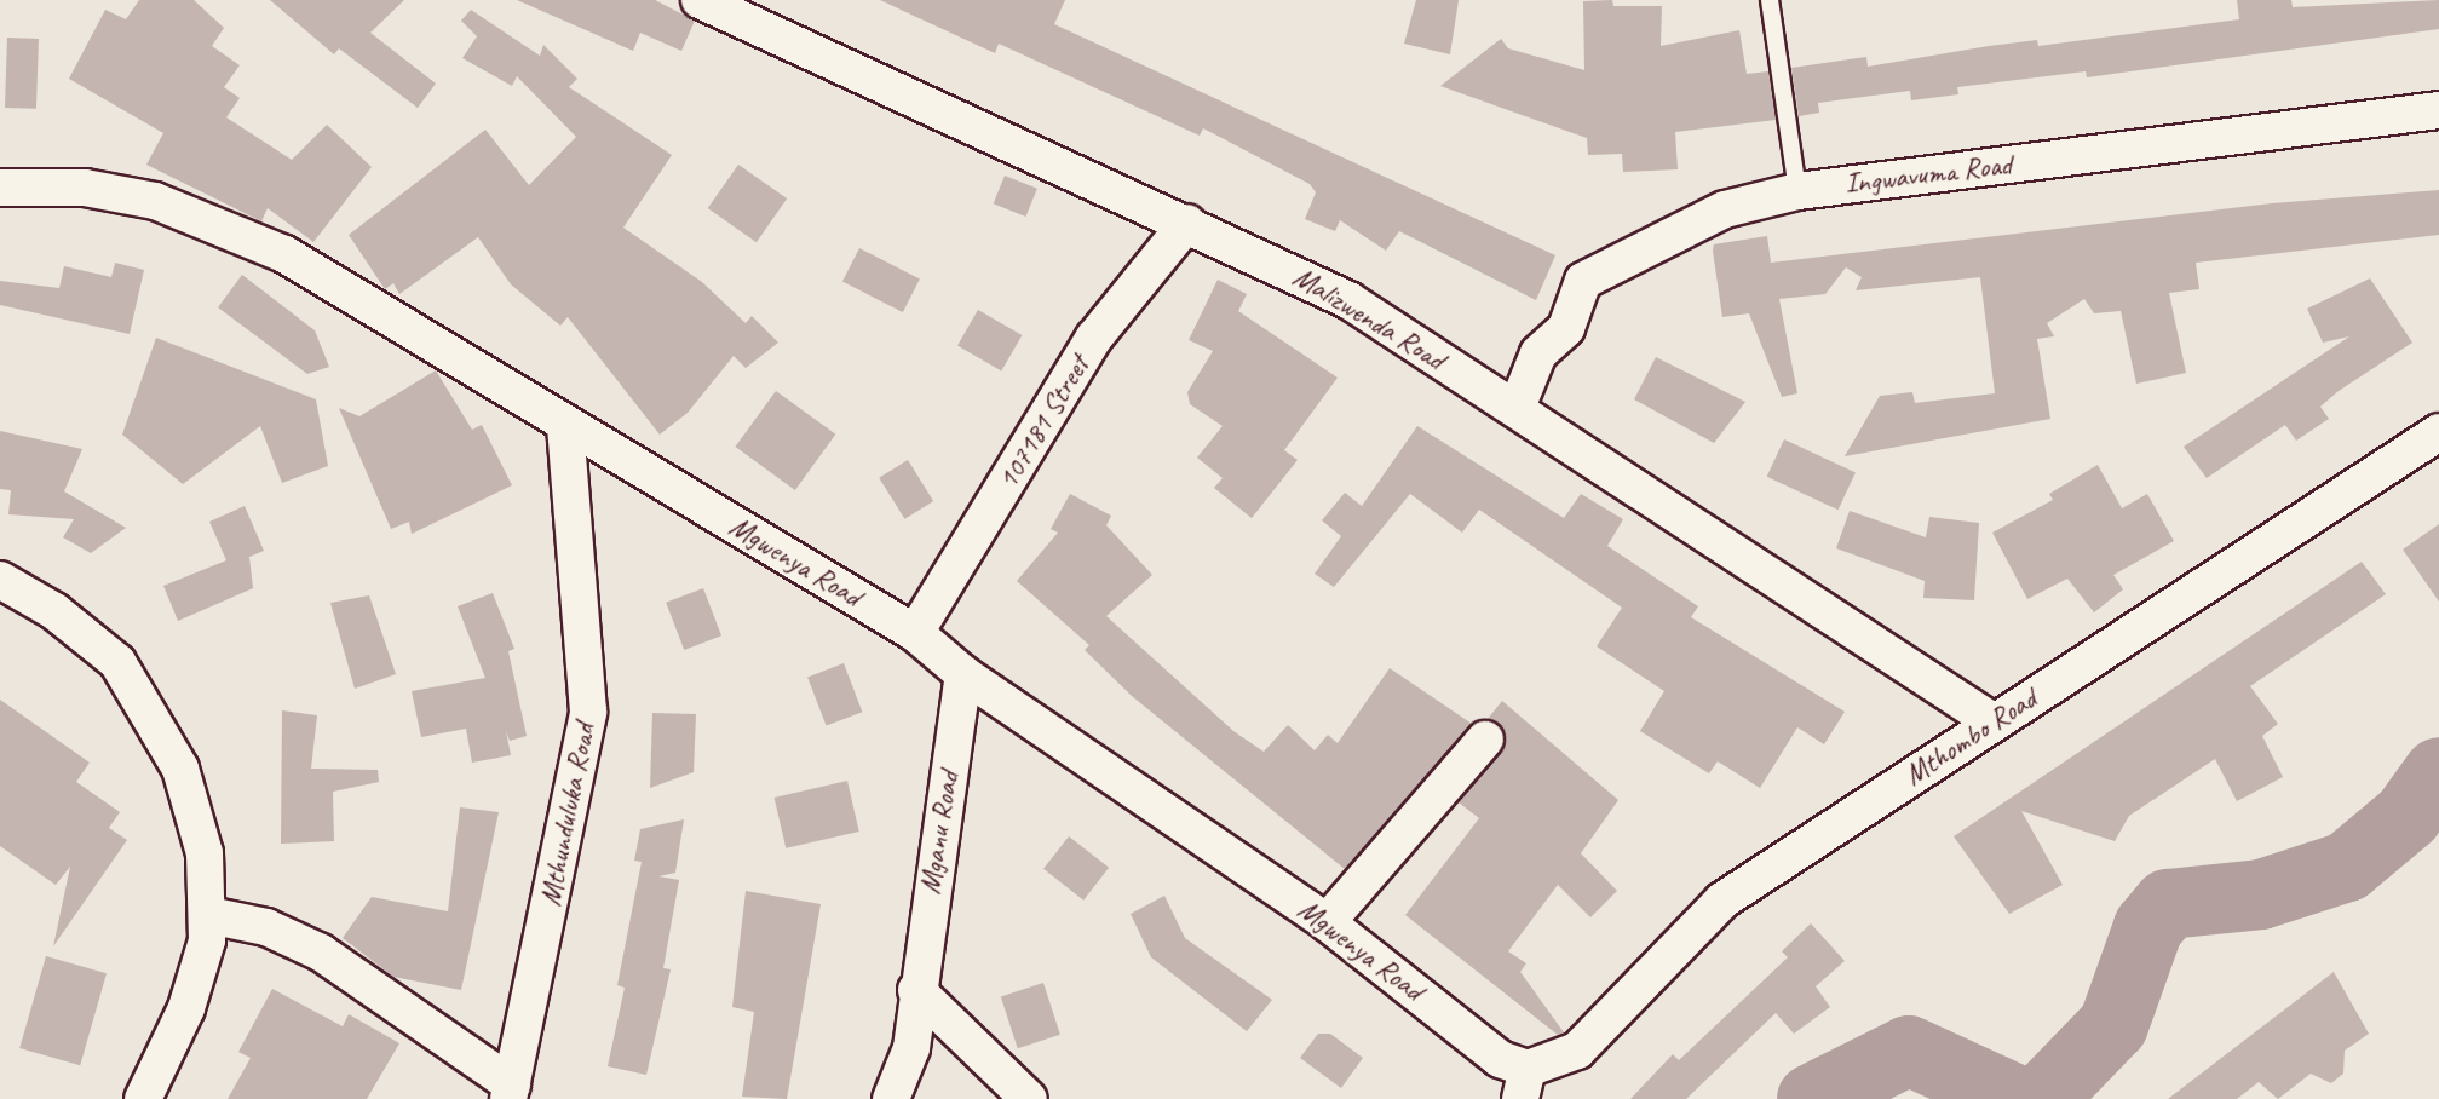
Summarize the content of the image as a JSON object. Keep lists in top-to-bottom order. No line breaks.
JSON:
{"streets":{"street":["Ingwavuma Road","Malizwenda Road","107181 Street","Mgwenya Road","Mthombo Road","Mthunduluka Road","Mganu Road"]},"crossings":[["Ingwavuma Road","Malizwenda Road"],["Malizwenda Road","107181 Street"],["Malizwenda Road","Mthombo Road"],["107181 Street","Mgwenya Road"],["Mgwenya Road","Mthombo Road"],["Mgwenya Road","Mthunduluka Road"],["Mgwenya Road","Mganu Road"]]}
